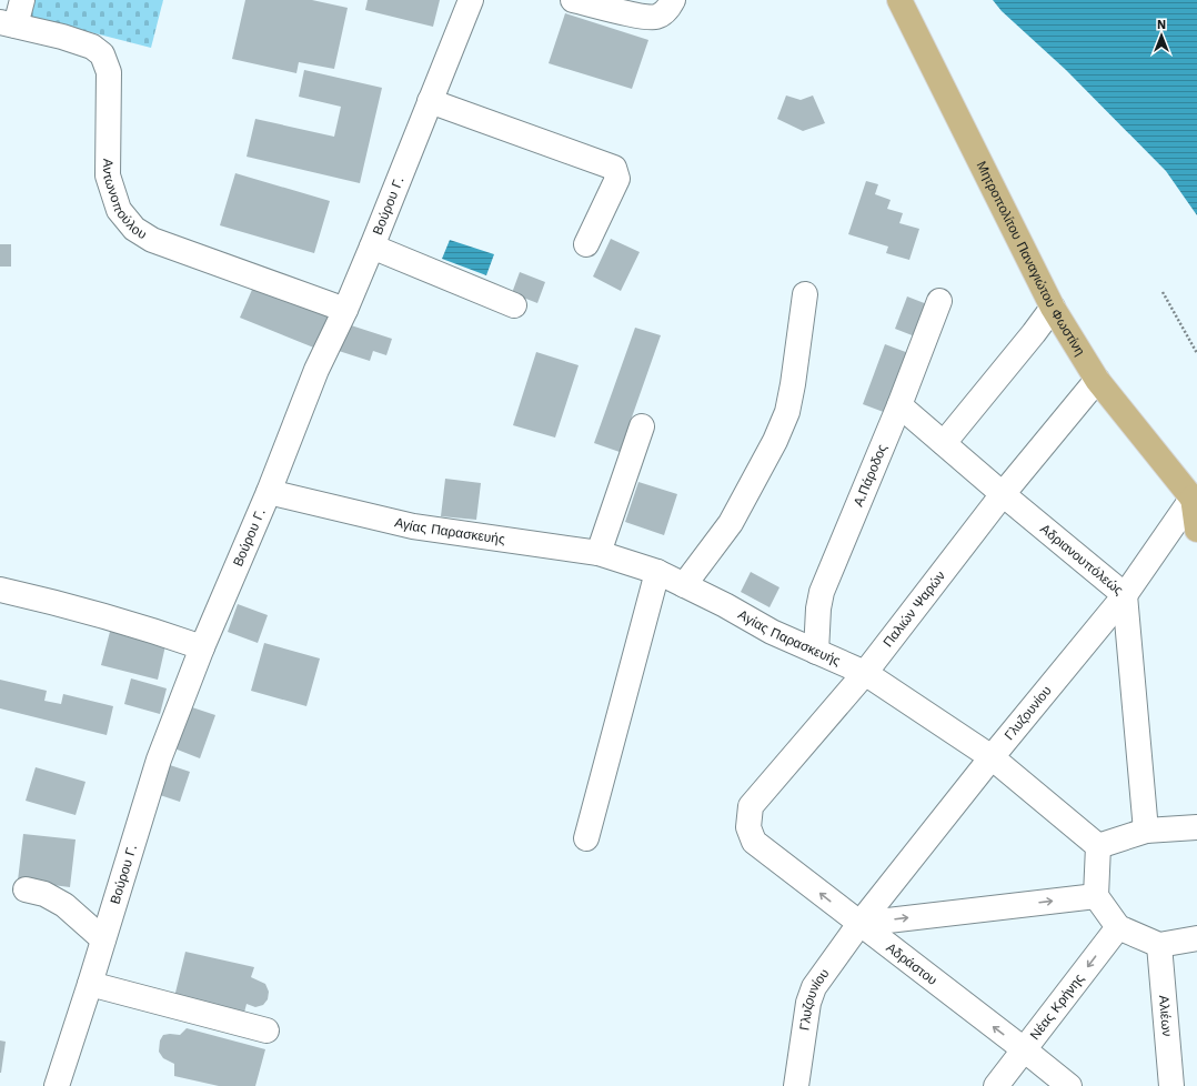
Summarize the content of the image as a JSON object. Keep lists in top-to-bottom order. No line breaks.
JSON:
{"streets":{"main road":["Μητροπολίτου Παναγιώτου Φωστίνη"],"street":["Αντωνοπούλου","Βούρου Γ.","Α.Πάροδος","Αγίας Παρασκευής","Αδριανουπόλεώς","Παλιών Ψαρών","Γλυζουνίου","Αδράστου","Νέας Κρήνης","Αλιέων"]},"crossings":[["Αντωνοπούλου","Βούρου Γ."],["Βούρου Γ.","Αγίας Παρασκευής"],["Μητροπολίτου Παναγιώτου Φωστίνη","Παλιών Ψαρών"],["Μητροπολίτου Παναγιώτου Φωστίνη","Γλυζουνίου"],["Α.Πάροδος","Αγίας Παρασκευής"],["Α.Πάροδος","Αδριανουπόλεώς"],["Αγίας Παρασκευής","Παλιών Ψαρών"],["Αγίας Παρασκευής","Γλυζουνίου"],["Αδριανουπόλεώς","Παλιών Ψαρών"],["Αδριανουπόλεώς","Γλυζουνίου"],["Παλιών Ψαρών","Αδράστου"],["Γλυζουνίου","Αδράστου"],["Αδράστου","Νέας Κρήνης"]],"one_way":["Αδράστου","Νέας Κρήνης"],"north":"top"}
